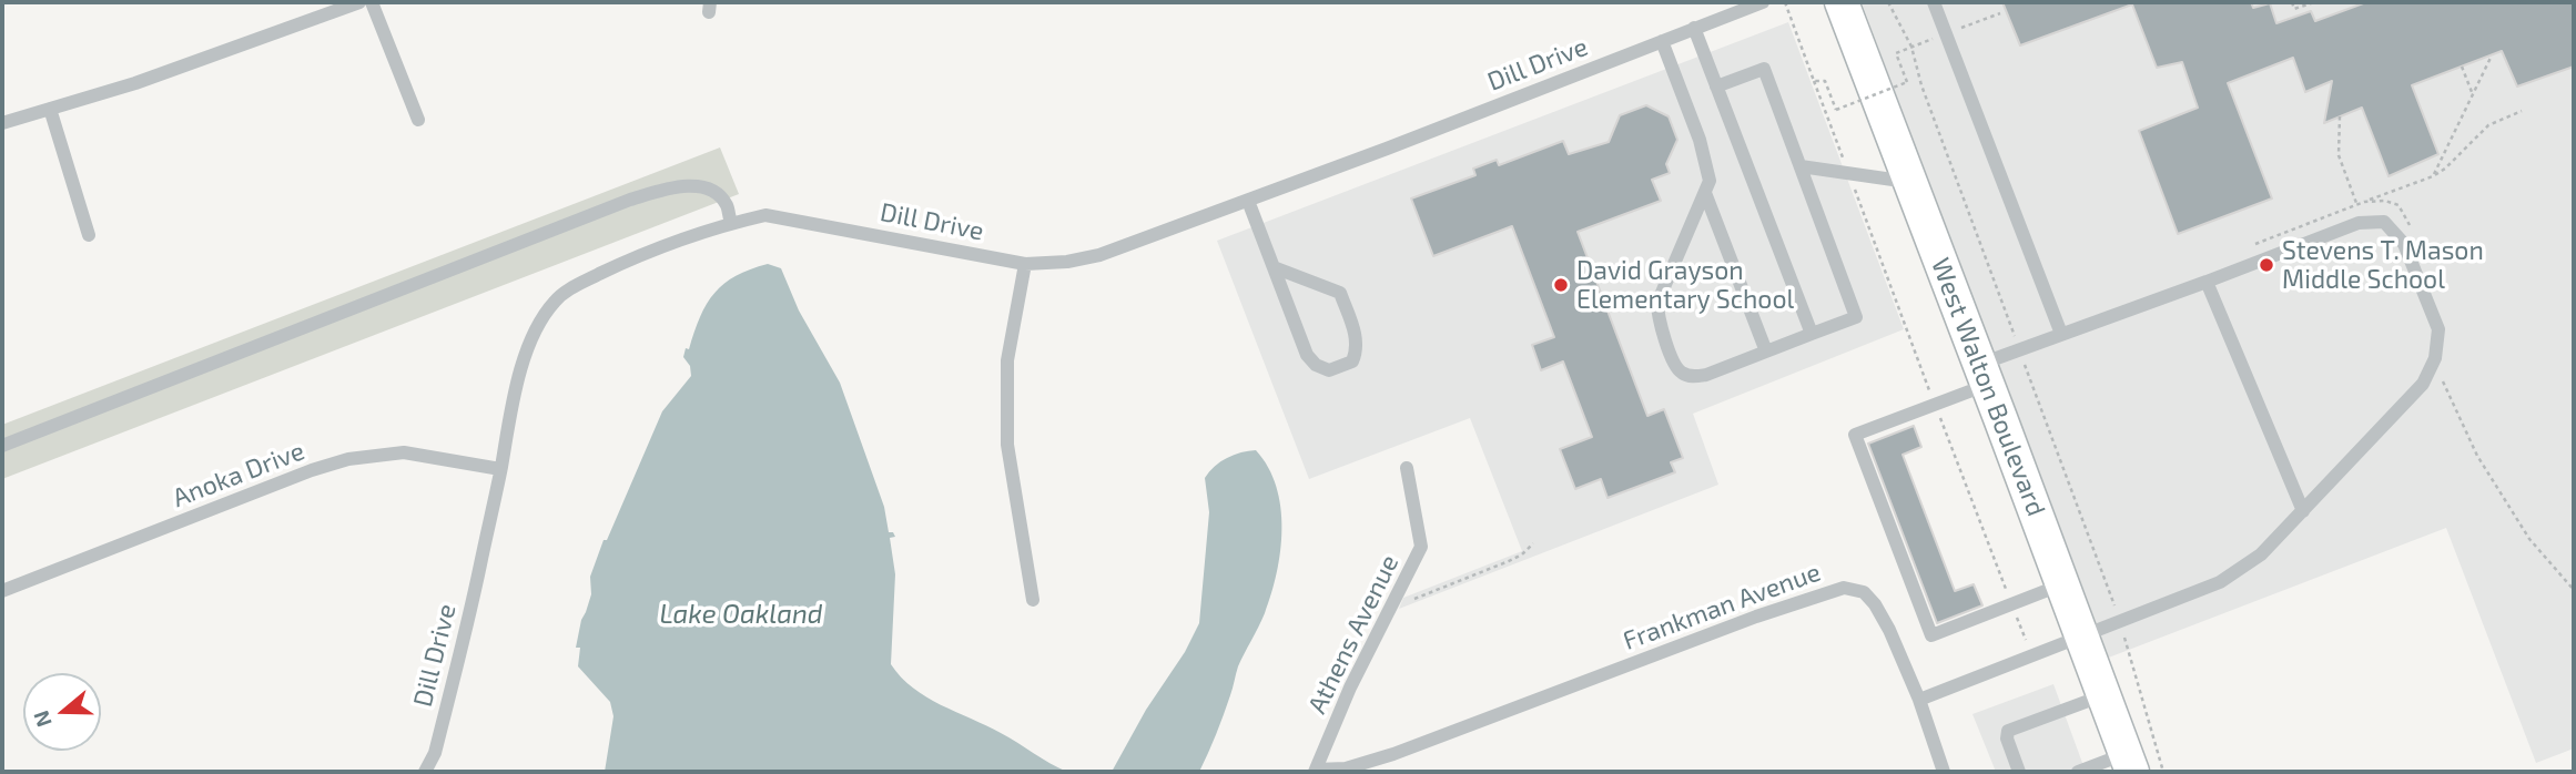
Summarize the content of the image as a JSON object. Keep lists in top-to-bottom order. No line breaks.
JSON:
{"streets":{"main road":["West Walton Boulevard"],"street":["Dill Drive","Anoka Drive","Frankman Avenue","Athens Avenue"]},"crossings":[["Dill Drive","Anoka Drive"],["Frankman Avenue","Athens Avenue"]],"water":["Lake Oakland"],"places":["Stevens T. Mason Middle School","David Grayson Elementary School"],"north":"left"}
